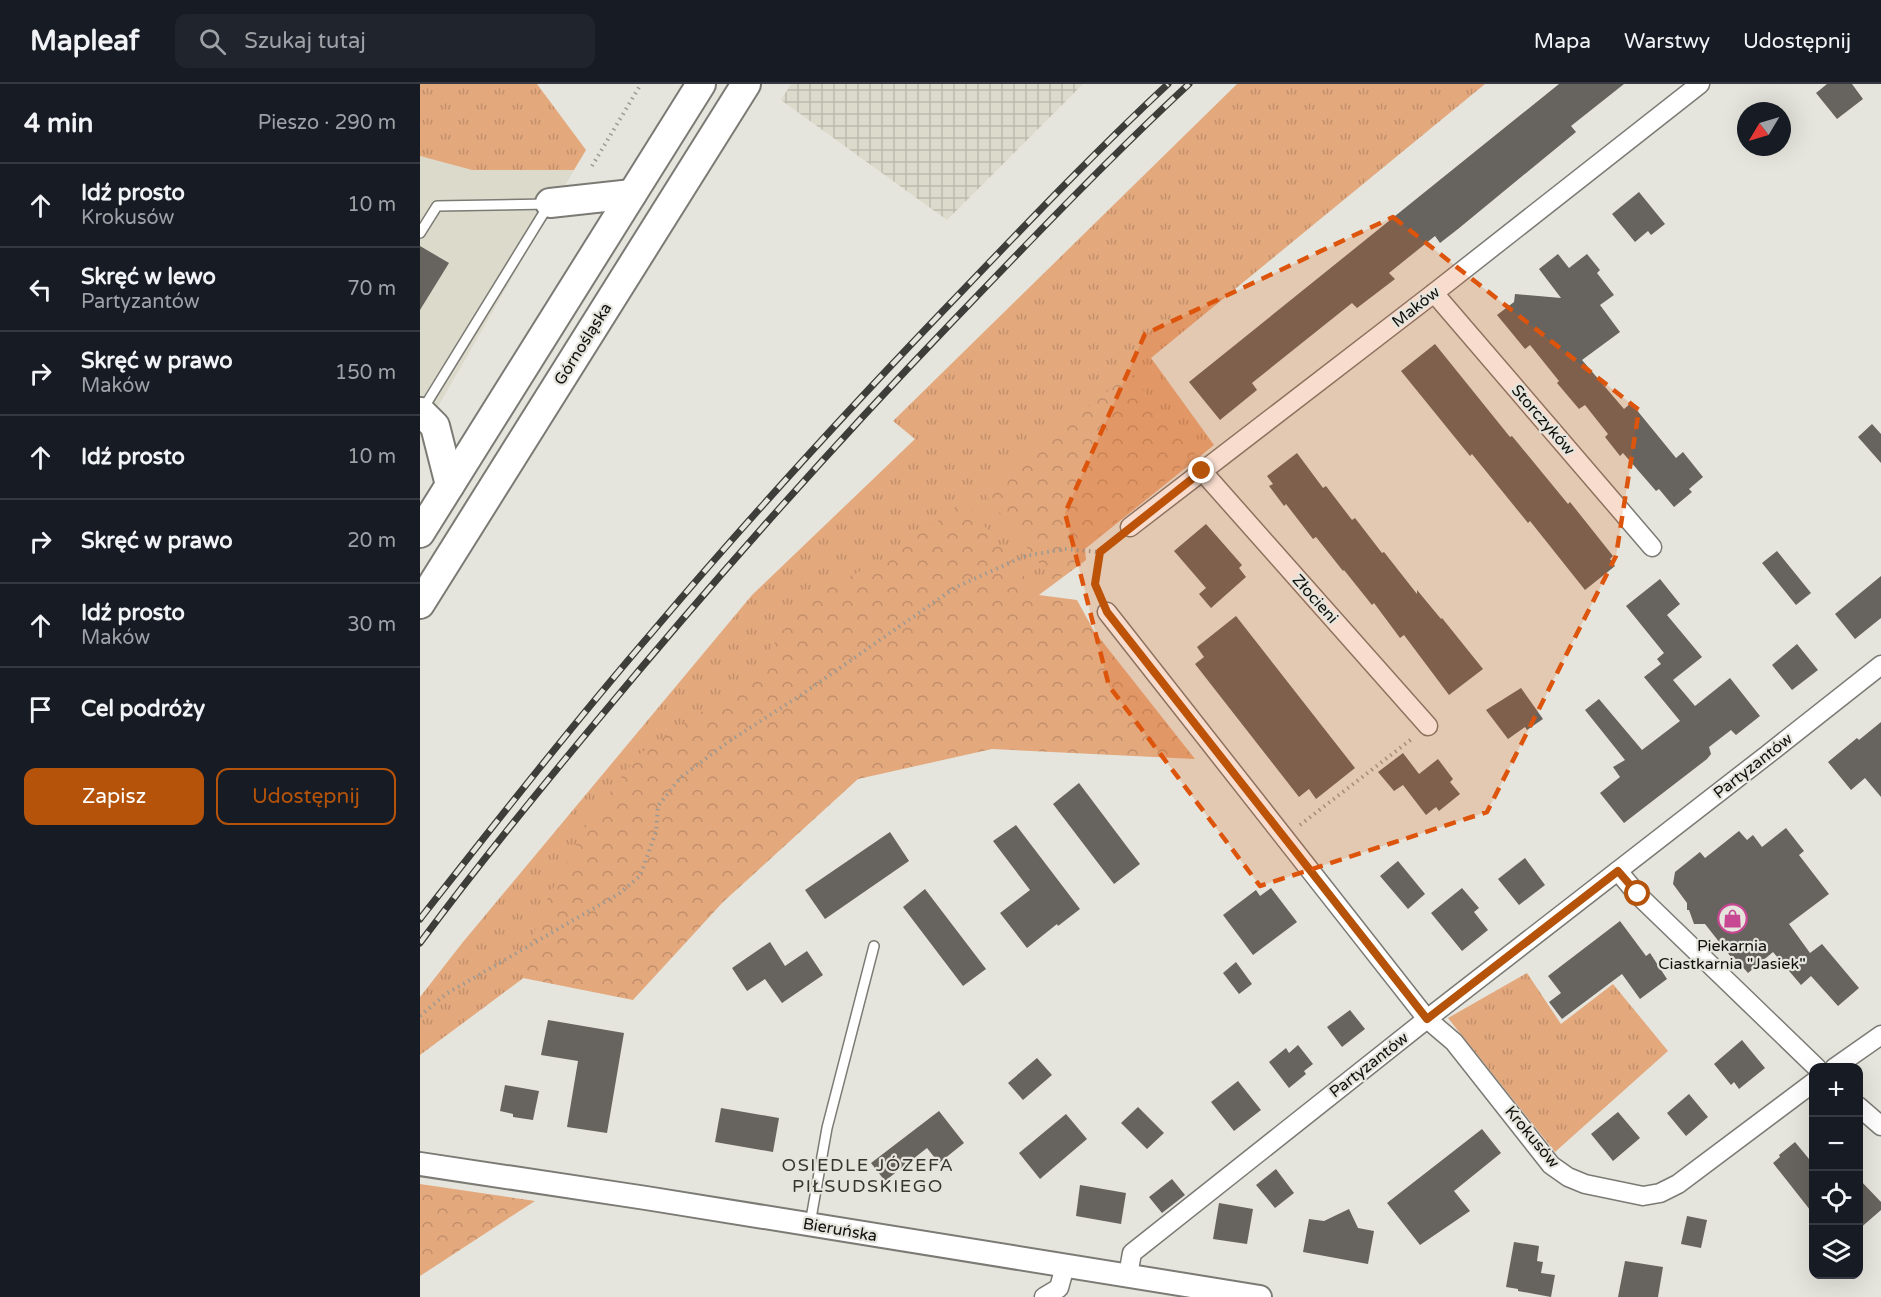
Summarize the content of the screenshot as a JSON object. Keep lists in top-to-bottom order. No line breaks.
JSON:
{"streets":{"main road":["Górnośląska"],"street":["Maków","Storczyków","Złocieni","Partyzantów","Krokusów","Bieruńska"]},"crossings":[["Maków","Storczyków"],["Maków","Złocieni"],["Partyzantów","Krokusów"],["Partyzantów","Bieruńska"]],"districts":["OSIEDLE JÓZEFA PIŁSUDSKIEGO"],"places":{"shop":["Piekarnia Ciastkarnia \"Jasiek\""]},"north":"bottom left","page":{"header":"Mapleaf","search":"Szukaj tutaj","nav":["Mapa","Warstwy","Udostępnij"],"heading":["4 min","Pieszo · 290 m"],"list":[["Idź prosto","Krokusów","10 m"],["Skręć w lewo","Partyzantów","70 m"],["Skręć w prawo","Maków","150 m"],["Idź prosto","10 m"],["Skręć w prawo","20 m"],["Idź prosto","Maków","30 m"],"Cel podróży"],"buttons":["Zapisz","Udostępnij"],"map_buttons":["+","−"]}}
